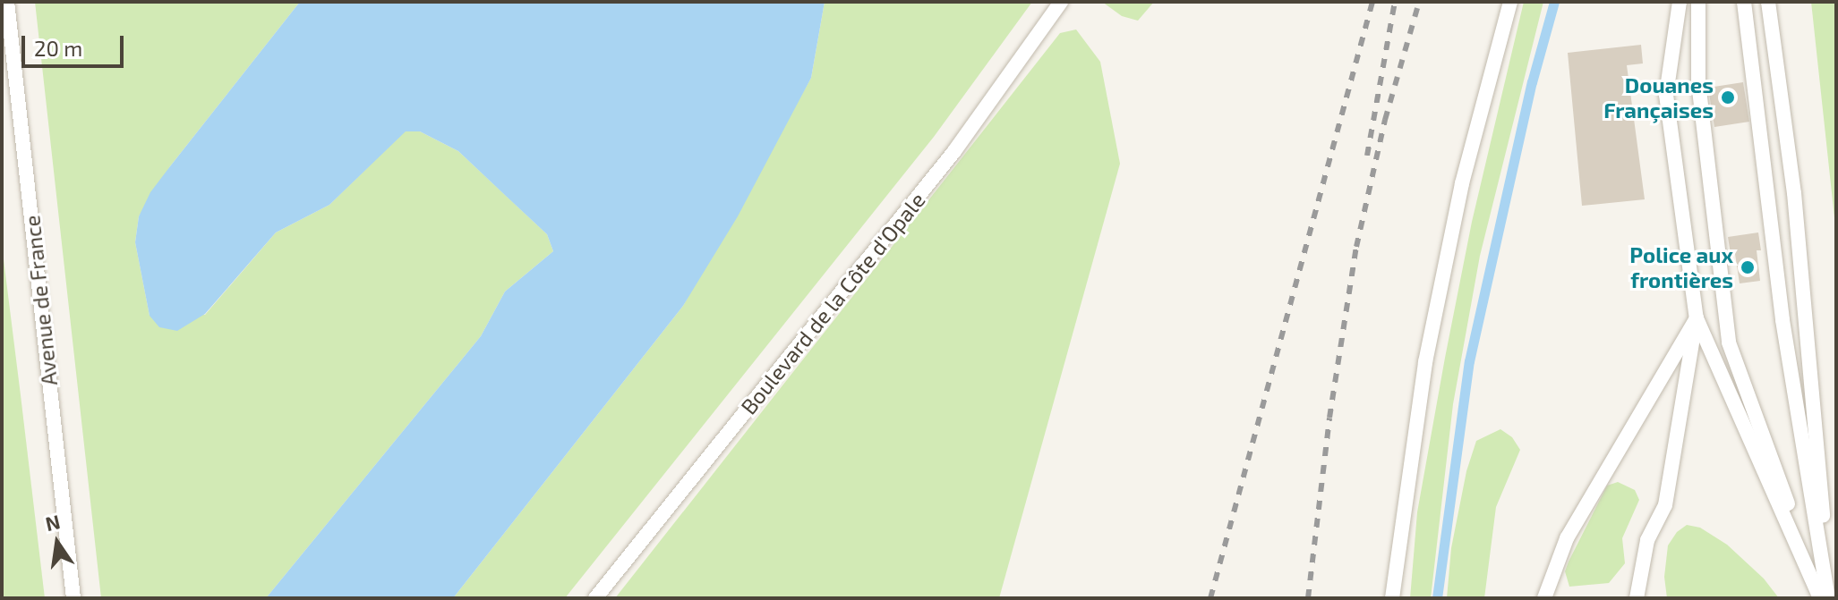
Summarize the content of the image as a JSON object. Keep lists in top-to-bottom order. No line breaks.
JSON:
{"streets":{"lane":["Avenue de France","Boulevard de la Côte d'Opale"]},"places":["Douanes Françaises","Police aux frontières"],"scale_bar":"20 m","north":"top"}
